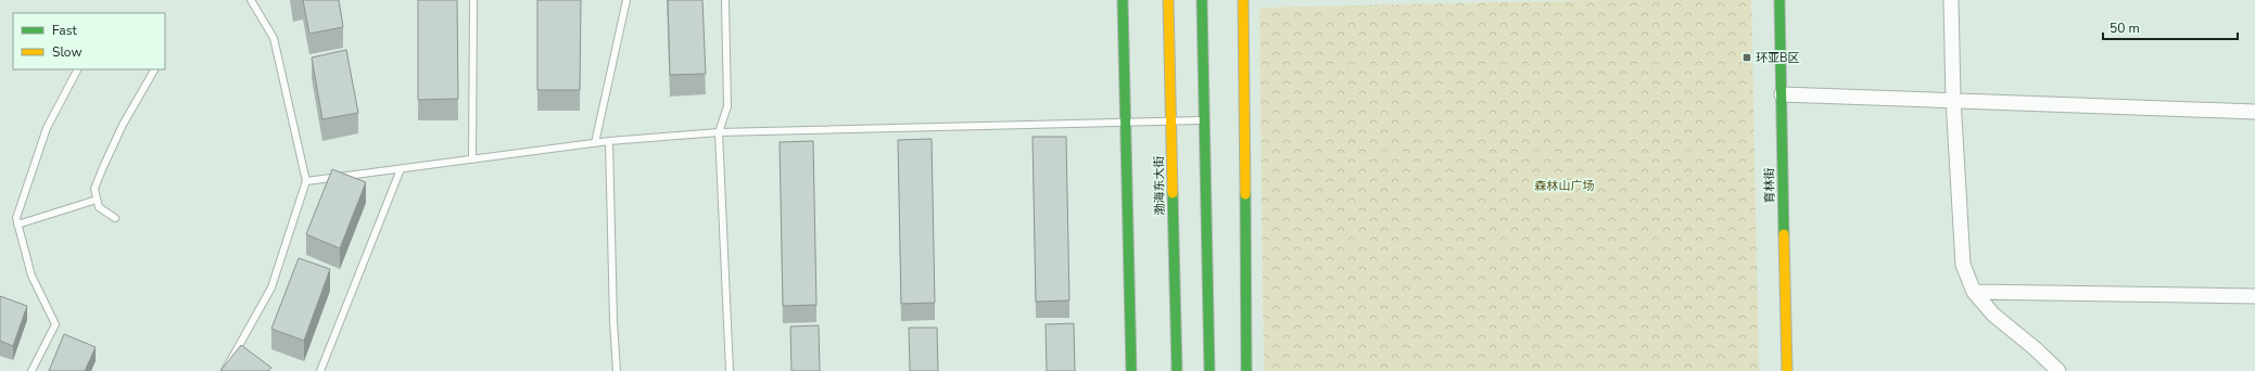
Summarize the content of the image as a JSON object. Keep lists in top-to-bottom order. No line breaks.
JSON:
{"streets":{"main road":["渤海东大街","育林街"]},"parks":["森林山广场"],"places":{"transit":["环亚B区"]},"legend":["Fast","Slow"],"scale_bar":"50 m"}
